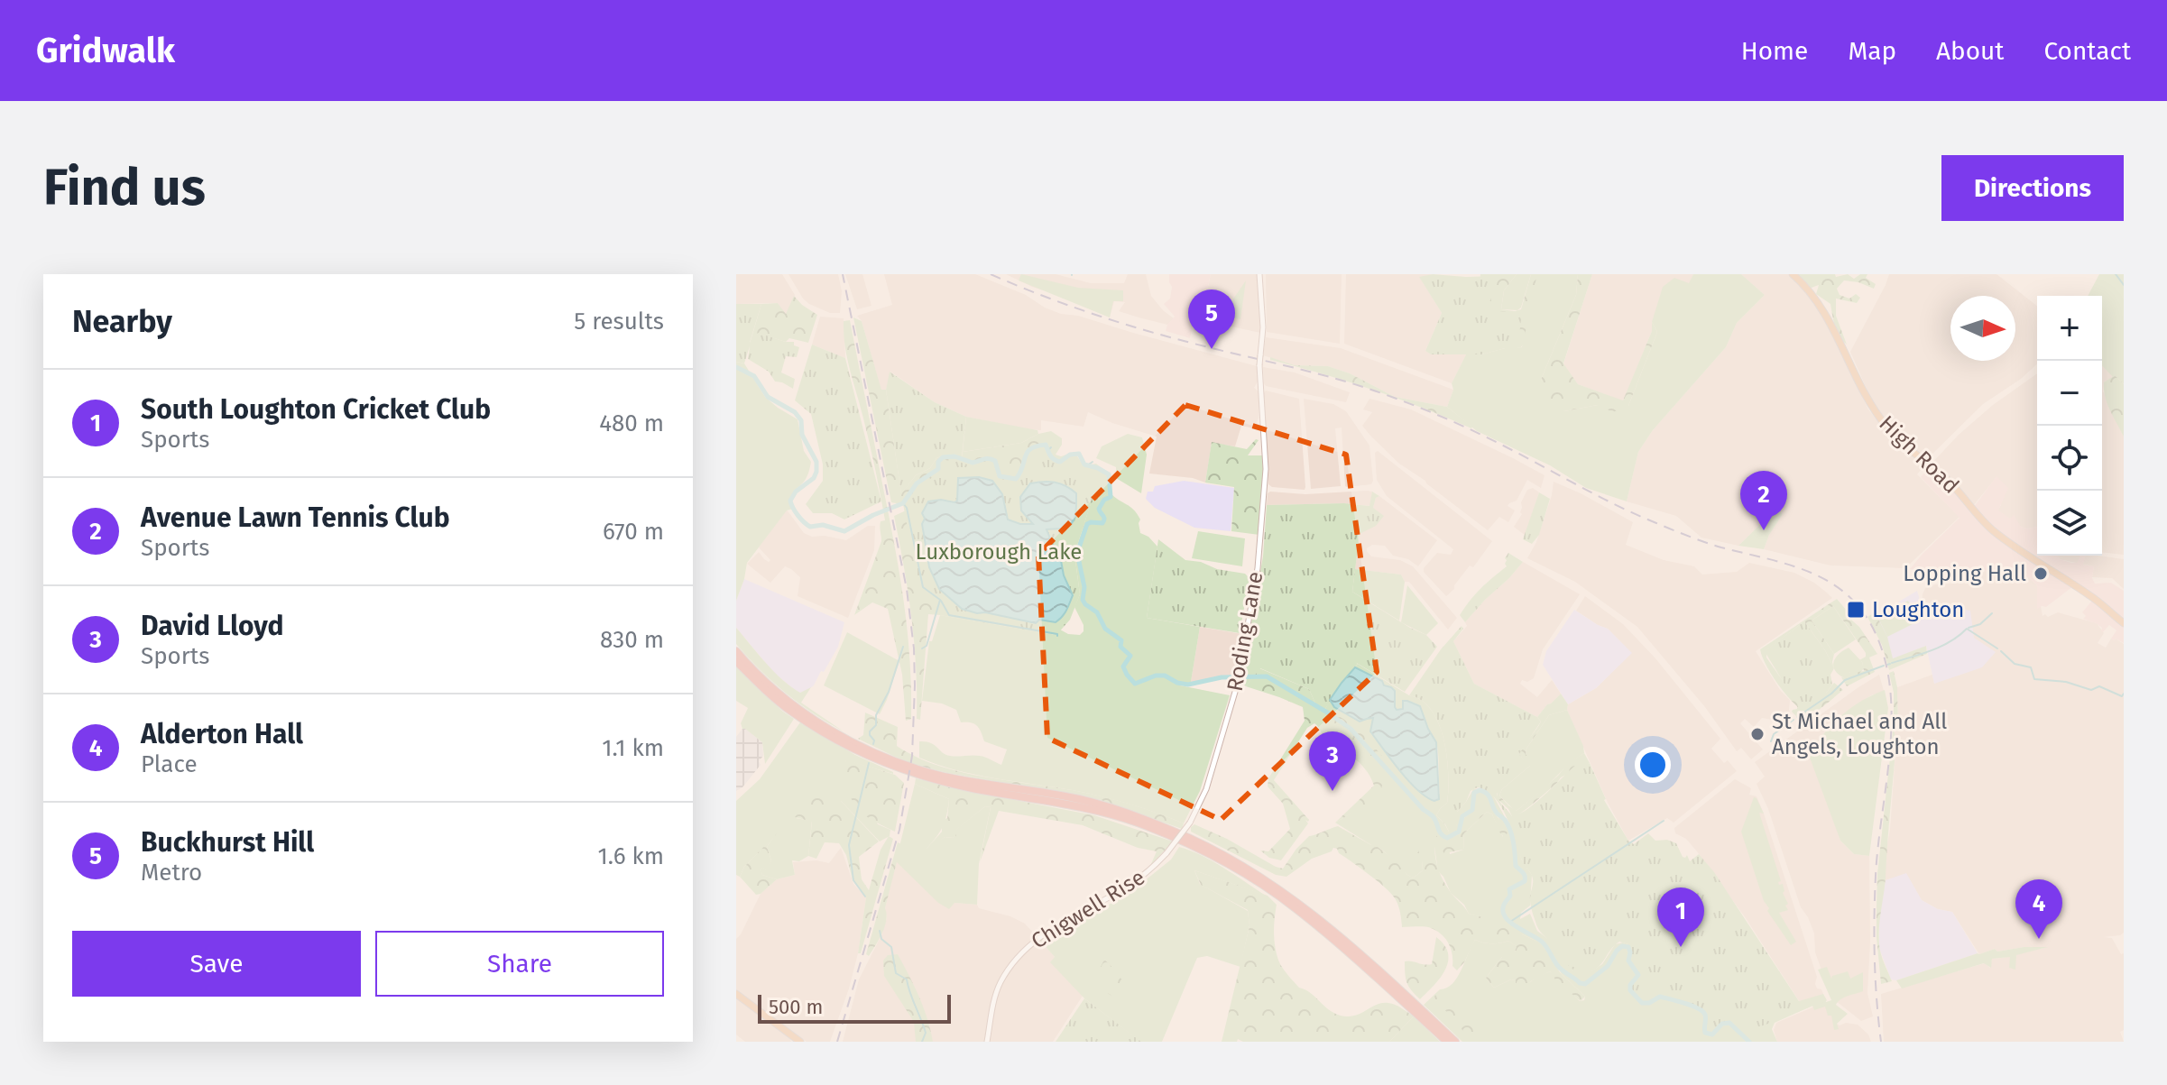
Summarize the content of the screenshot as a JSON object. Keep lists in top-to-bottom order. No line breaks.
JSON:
{"streets":{"main road":["High Road","Roding Lane","Chigwell Rise"]},"crossings":[["Roding Lane","Chigwell Rise"]],"parks":["Luxborough Lake"],"places":{"other":["Lopping Hall","St Michael and All Angels, Loughton"],"transit":["Loughton"]},"scale_bar":"500 m","north":"right","page":{"header":"Gridwalk","nav":["Home","Map","About","Contact"],"buttons":["Directions",["Save","Share"]],"title":"Find us","heading":["Nearby","5 results"],"pins":["5","2","3","4","1"],"map_buttons":["+","−"],"list":[{"mark":"1","name":"South Loughton Cricket Club","note":"Sports","value":"480 m"},{"mark":"2","name":"Avenue Lawn Tennis Club","note":"Sports","value":"670 m"},{"mark":"3","name":"David Lloyd","note":"Sports","value":"830 m"},{"mark":"4","name":"Alderton Hall","note":"Place","value":"1.1 km"},{"mark":"5","name":"Buckhurst Hill","note":"Metro","value":"1.6 km"}],"scale":"500 m"}}
